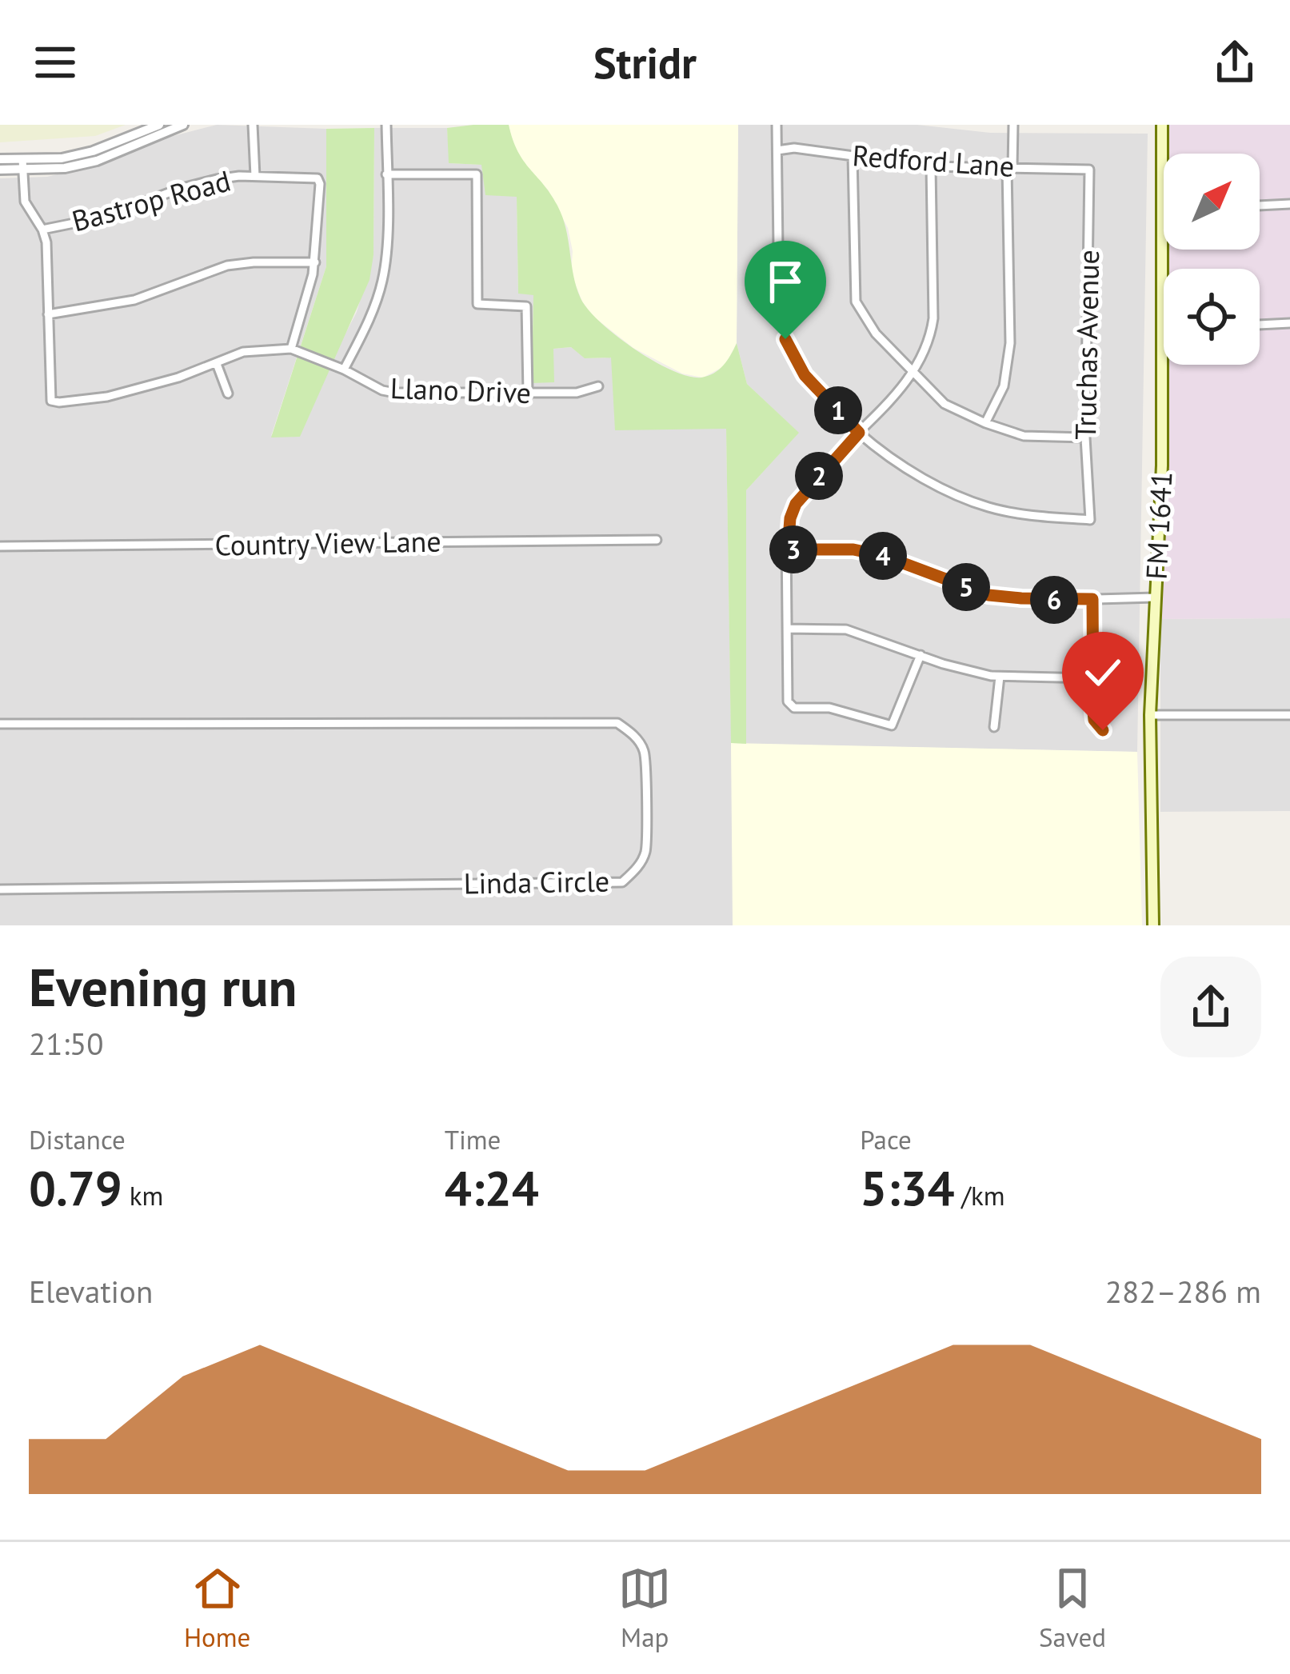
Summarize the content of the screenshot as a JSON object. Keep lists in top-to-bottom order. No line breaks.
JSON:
{"streets":{"main road":["FM 1641"],"street":["Redford Lane","Bastrop Road","Truchas Avenue","Llano Drive","Country View Lane","Linda Circle"]},"crossings":[["Redford Lane","Truchas Avenue"]],"north":"top right","page":{"header":"Stridr","pins":["1","2","3","4","5","6"],"heading":["Evening run","21:50"],"stats":[["Distance","0.79 km"],["Time","4:24"],["Pace","5:34 /km"]],"chart":["Elevation","282–286 m"],"tabs":["Home","Map","Saved"]}}
